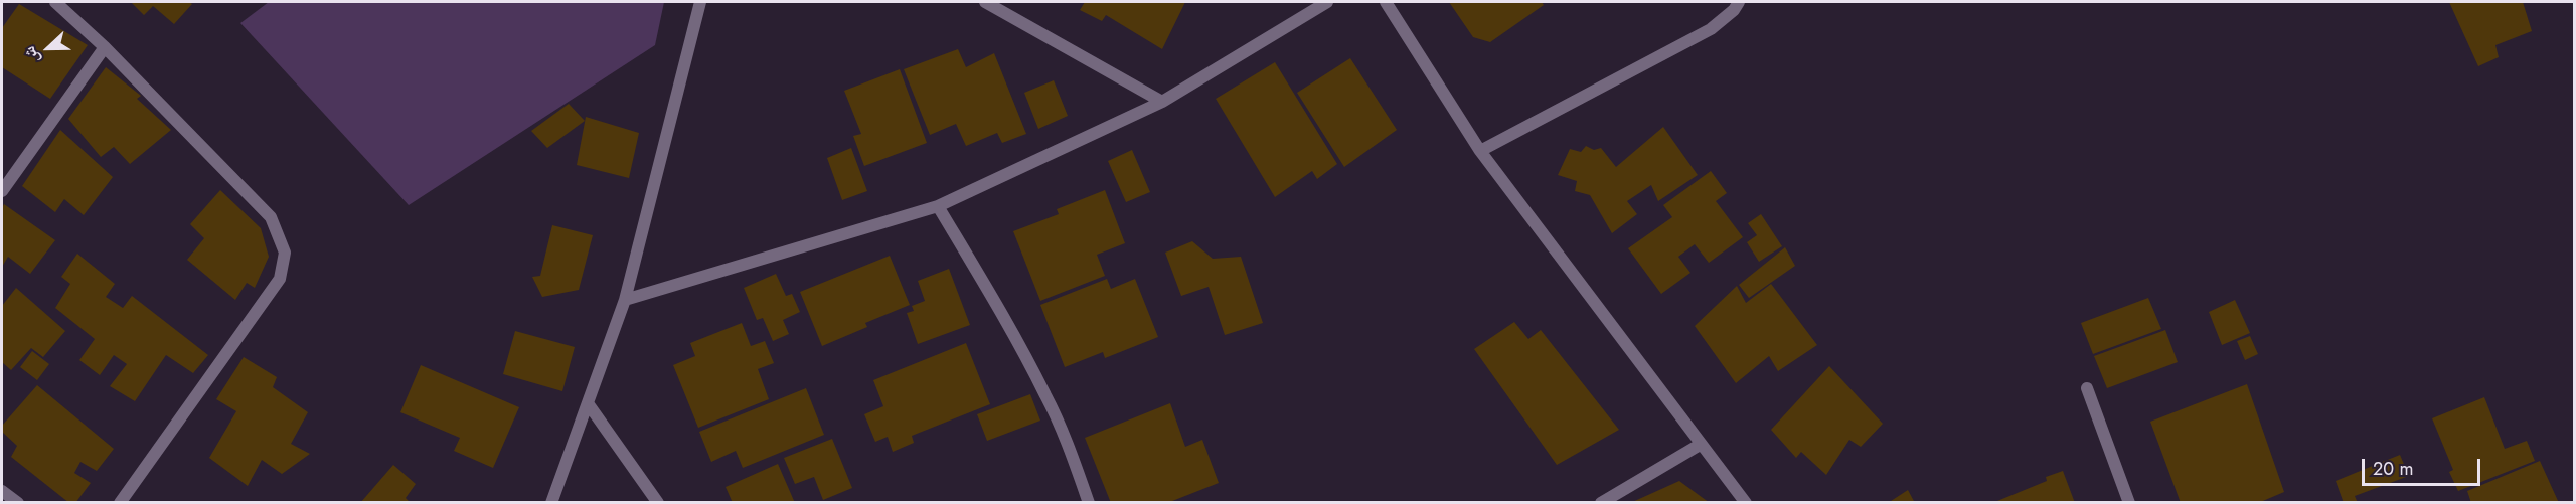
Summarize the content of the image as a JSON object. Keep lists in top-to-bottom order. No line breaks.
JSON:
{"scale_bar":"20 m","north":"left"}
